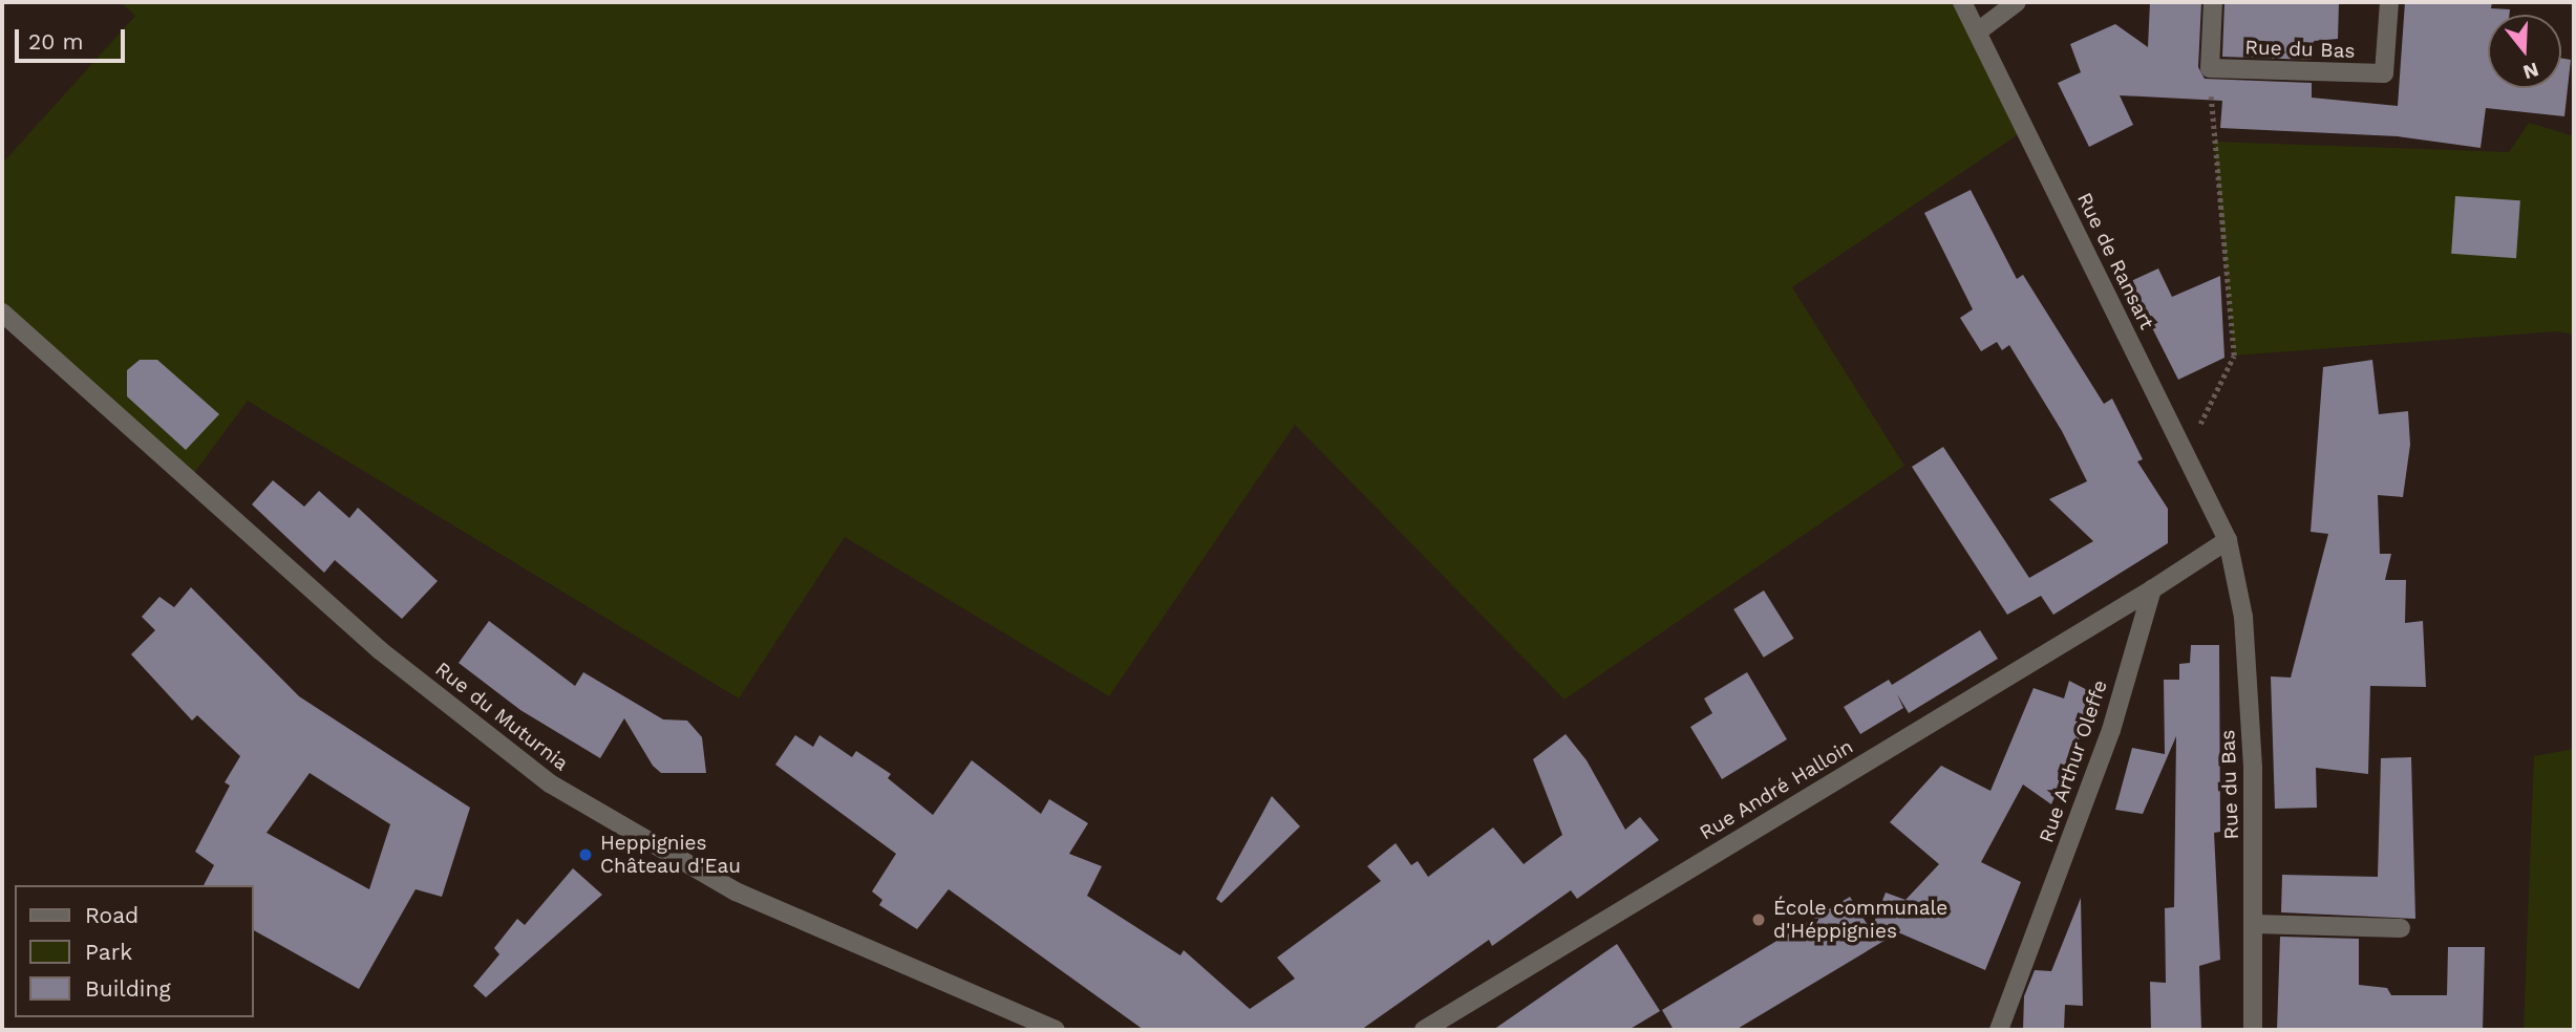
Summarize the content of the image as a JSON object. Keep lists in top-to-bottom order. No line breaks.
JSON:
{"streets":{"street":["Rue du Bas","Rue de Ransart","Rue du Muturnia","Rue Arthur Oleffe","Rue André Halloin"]},"crossings":[["Rue du Bas","Rue de Ransart"],["Rue Arthur Oleffe","Rue André Halloin"]],"places":["Heppignies Château d'Eau","École communale d'Héppignies"],"legend":["Road","Park","Building"],"scale_bar":"20 m","north":"bottom"}
